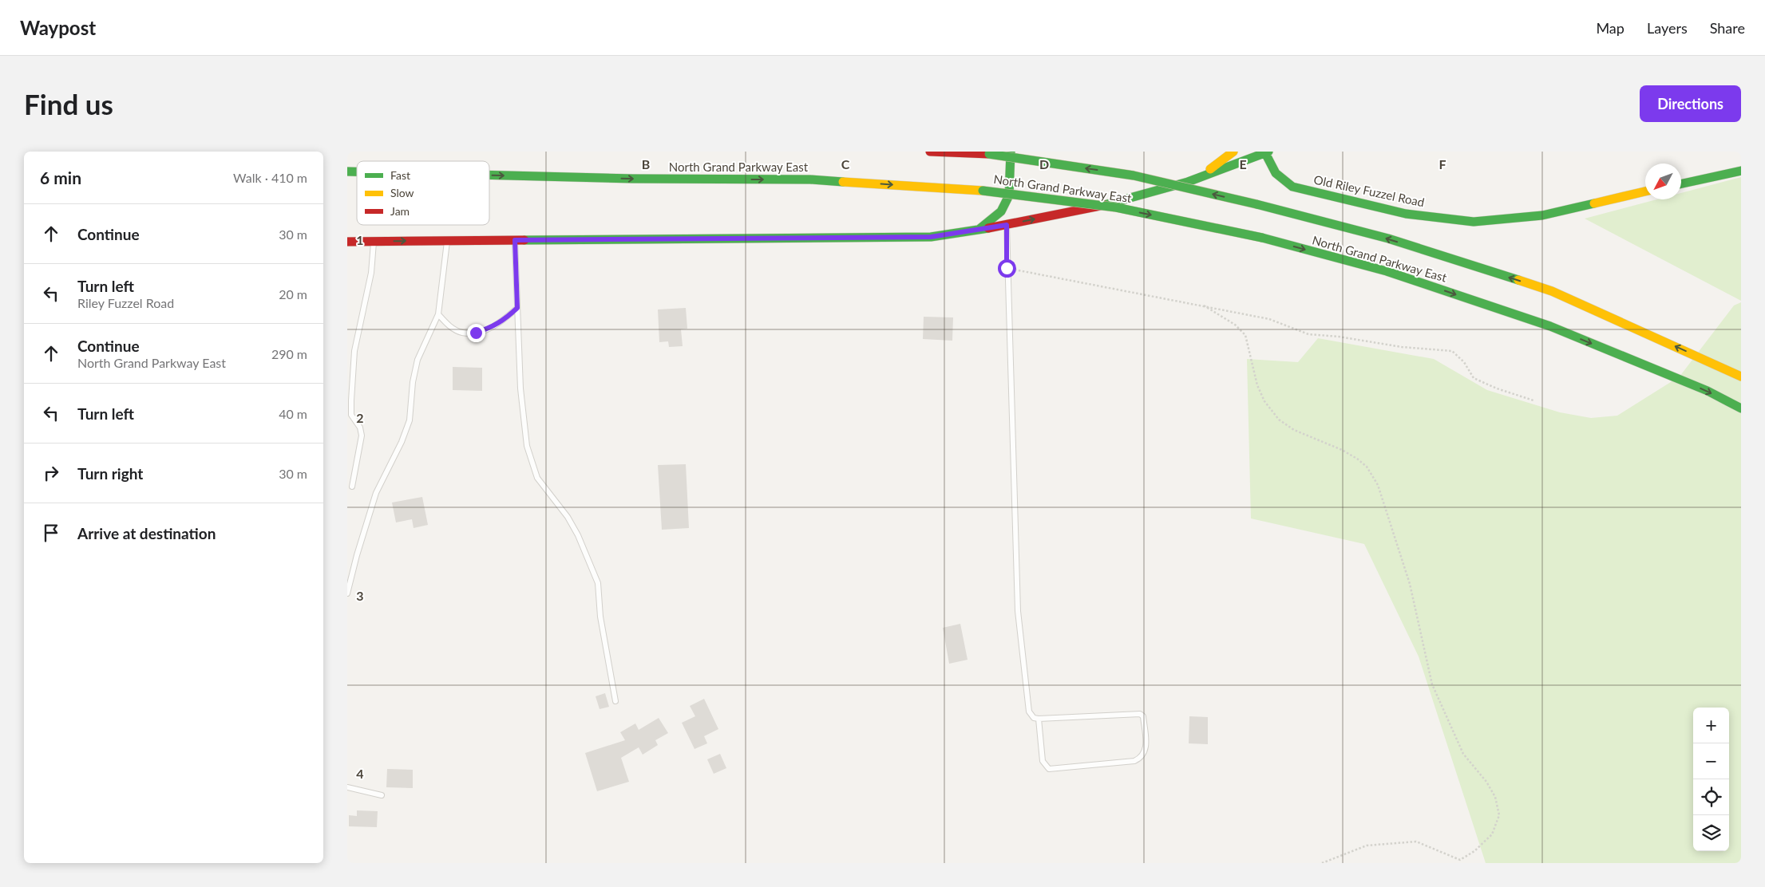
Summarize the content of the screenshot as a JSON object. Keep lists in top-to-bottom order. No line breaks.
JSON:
{"streets":{"main road":["North Grand Parkway East","Old Riley Fuzzel Road"]},"legend":["Fast","Slow","Jam"],"north":"bottom left","page":{"header":"Waypost","nav":["Map","Layers","Share"],"buttons":"Directions","title":"Find us","heading":["6 min","Walk · 410 m"],"list":[["Continue","30 m"],["Turn left","Riley Fuzzel Road","20 m"],["Continue","North Grand Parkway East","290 m"],["Turn left","40 m"],["Turn right","30 m"],"Arrive at destination"],"map_buttons":["+","−"]},"grid":{"columns":["B","C","D","E","F"],"rows":["1","2","3","4"]}}
